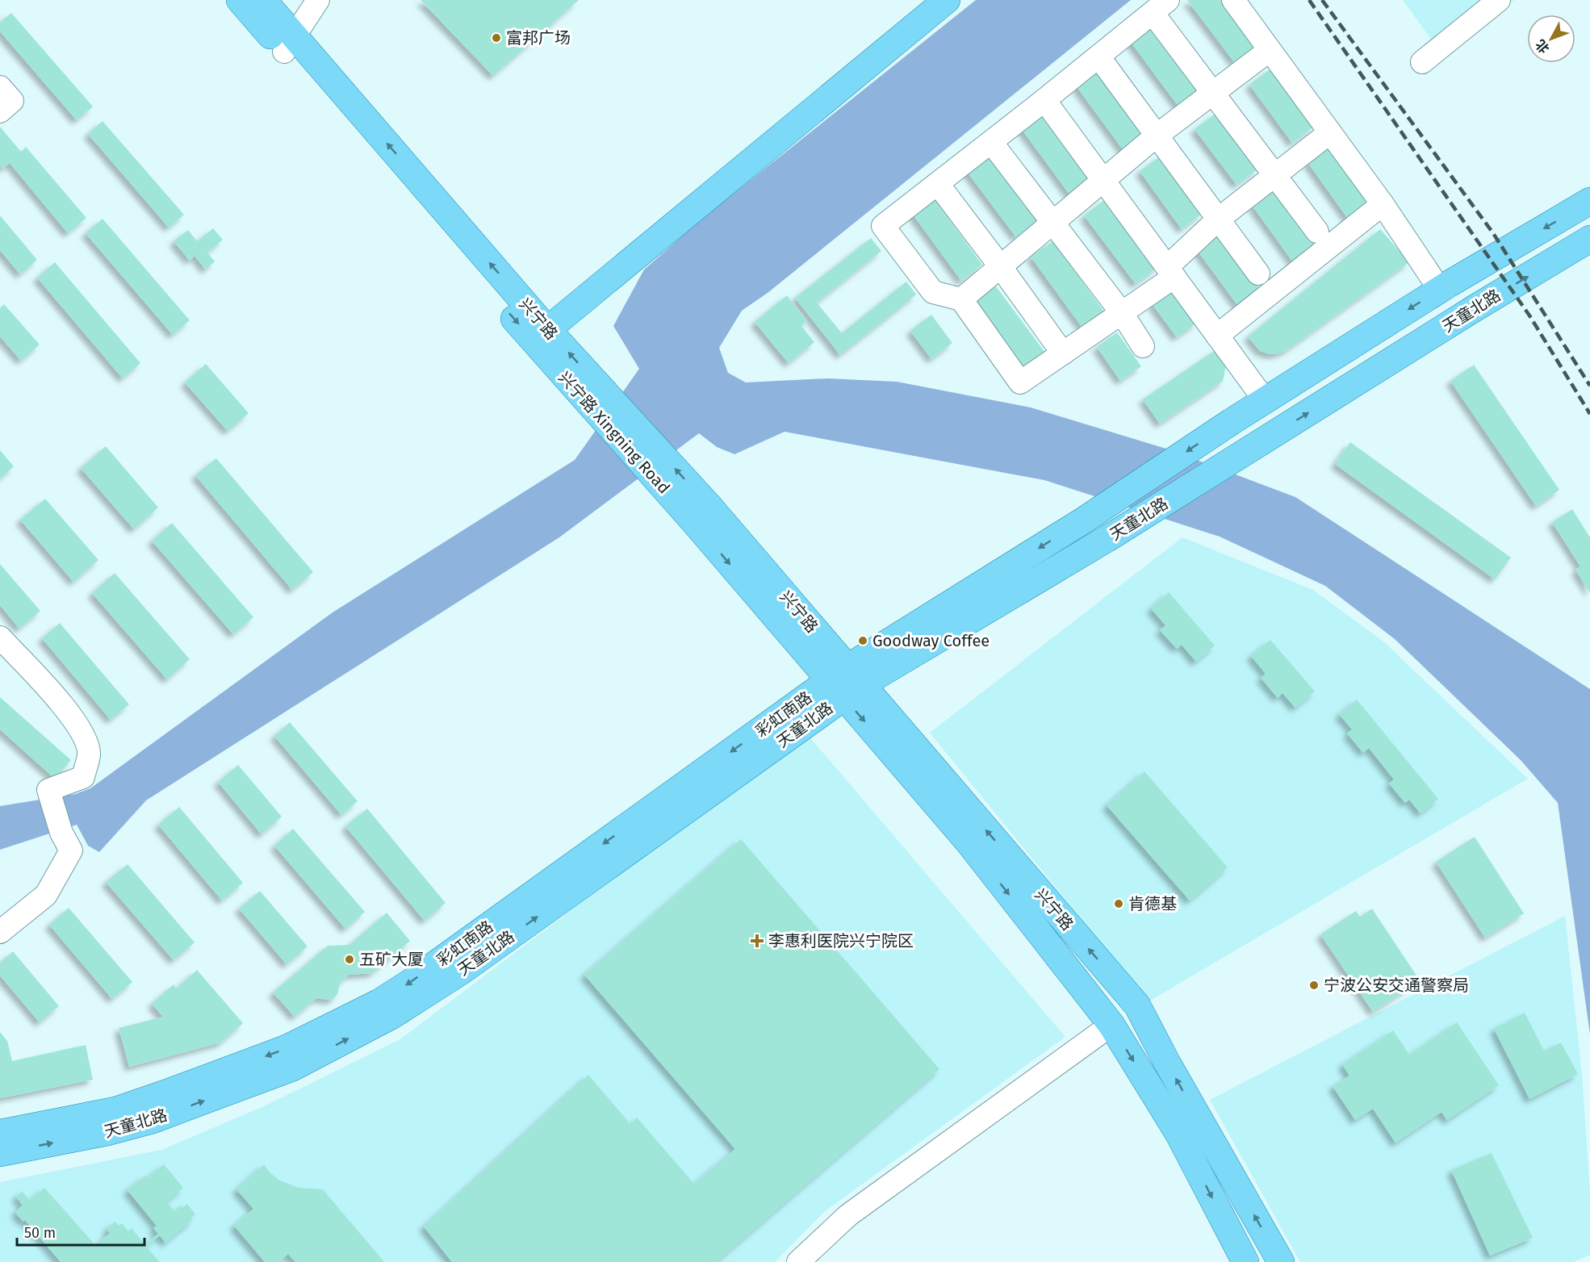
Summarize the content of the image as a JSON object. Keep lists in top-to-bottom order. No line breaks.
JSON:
{"streets":{"main road":["天童北路","兴宁路","兴宁路 Xingning Road","彩虹南路"]},"crossings":[["天童北路","兴宁路"],["天童北路","彩虹南路"],["兴宁路","兴宁路 Xingning Road"],["兴宁路","彩虹南路"]],"one_way":["彩虹南路"],"places":{"other":["富邦广场","Goodway Coffee","肯德基","五矿大厦","宁波公安交通警察局"],"health":["李惠利医院兴宁院区"]},"scale_bar":"50 m","north":"bottom left"}
